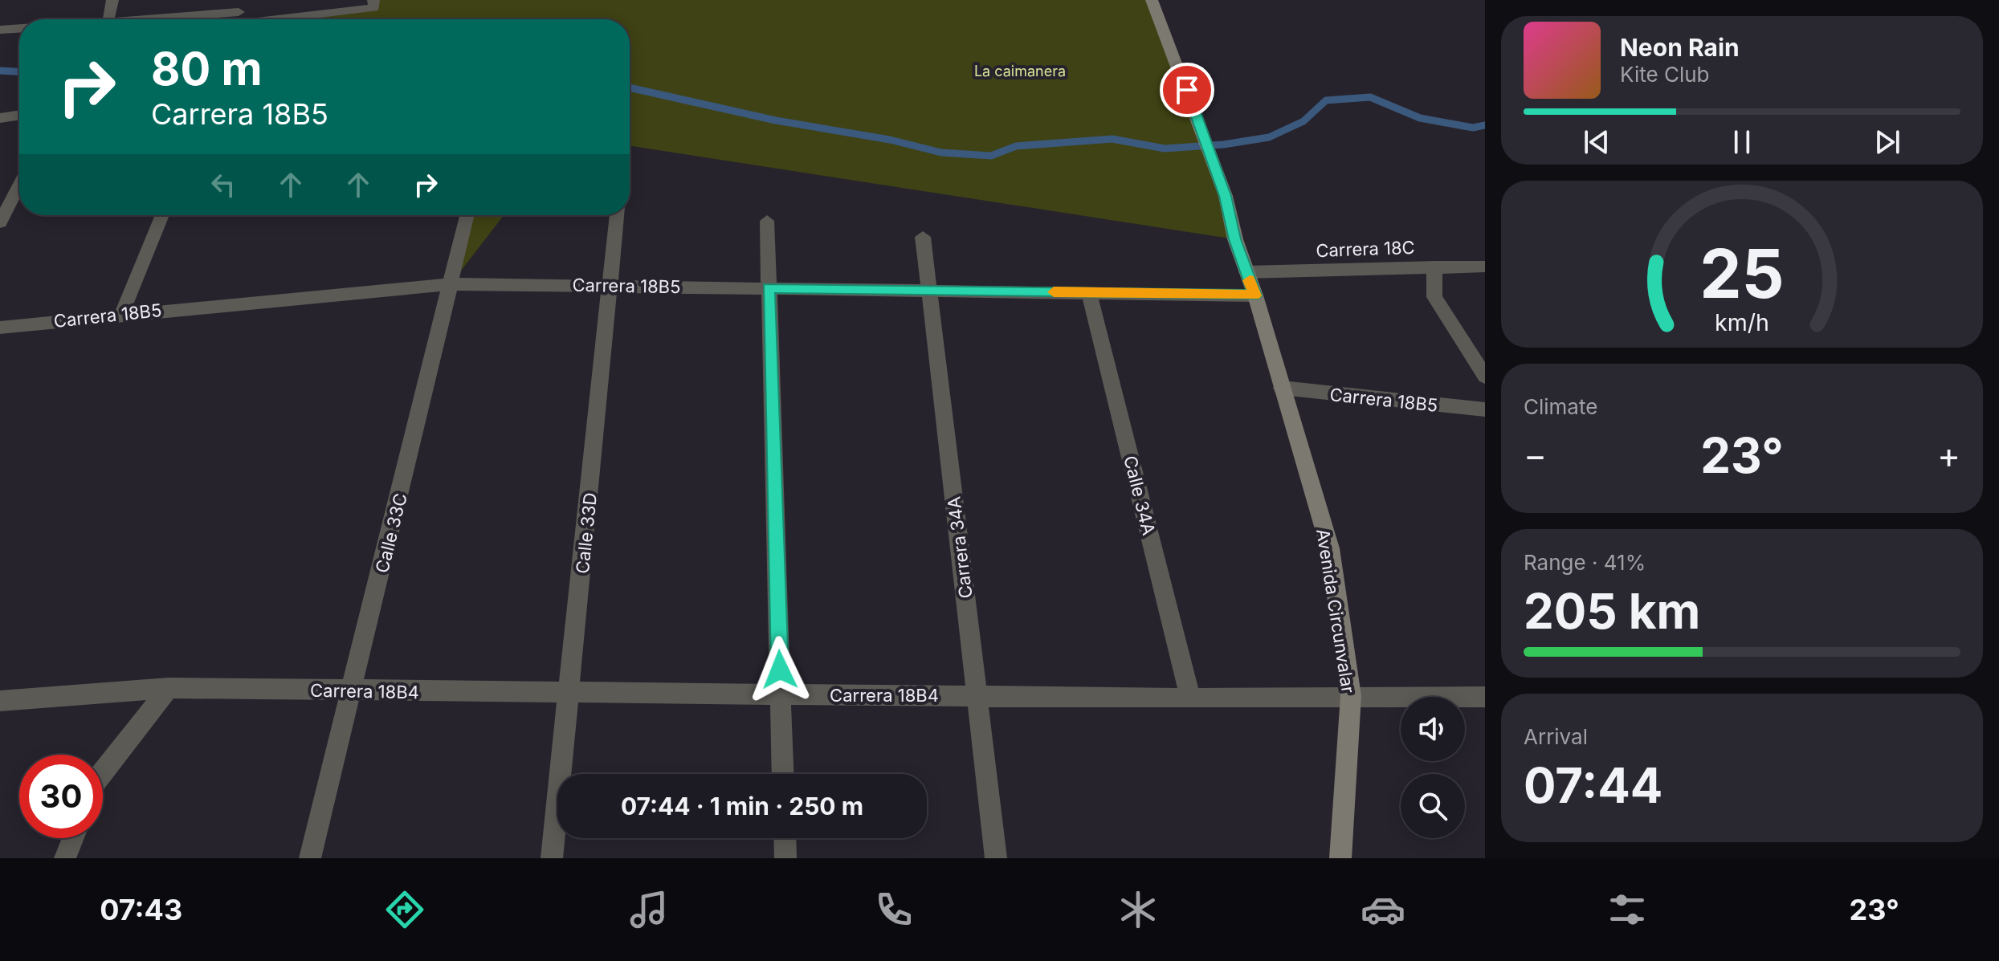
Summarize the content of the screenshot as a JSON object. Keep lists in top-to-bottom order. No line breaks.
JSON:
{"streets":{"main road":["Avenida Circunvalar"],"street":["Carrera 18C","Carrera 18B5","Calle 34A","Calle 33C","Calle 33D","Carrera 34A","Carrera 18B4"]},"crossings":[["Carrera 18C","Avenida Circunvalar"],["Carrera 18B5","Calle 34A"],["Carrera 18B5","Calle 33C"],["Carrera 18B5","Calle 33D"],["Carrera 18B5","Carrera 34A"],["Carrera 18B5","Avenida Circunvalar"],["Calle 34A","Carrera 18B4"],["Calle 33C","Carrera 18B4"],["Calle 33D","Carrera 18B4"],["Carrera 34A","Carrera 18B4"],["Avenida Circunvalar","Carrera 18B4"]],"parks":["La caimanera"],"page":{"turn":["80 m","Carrera 18B5"],"song":["Neon Rain","Kite Club"],"tile":["Climate",["Range · 41%","205 km"],["Arrival","07:44"]],"heat":["−","23°","+"],"limit":"30","trip":"07:44 · 1 min · 250 m","tabs":["07:43","23°"],"gauge":["25","km/h"]}}
